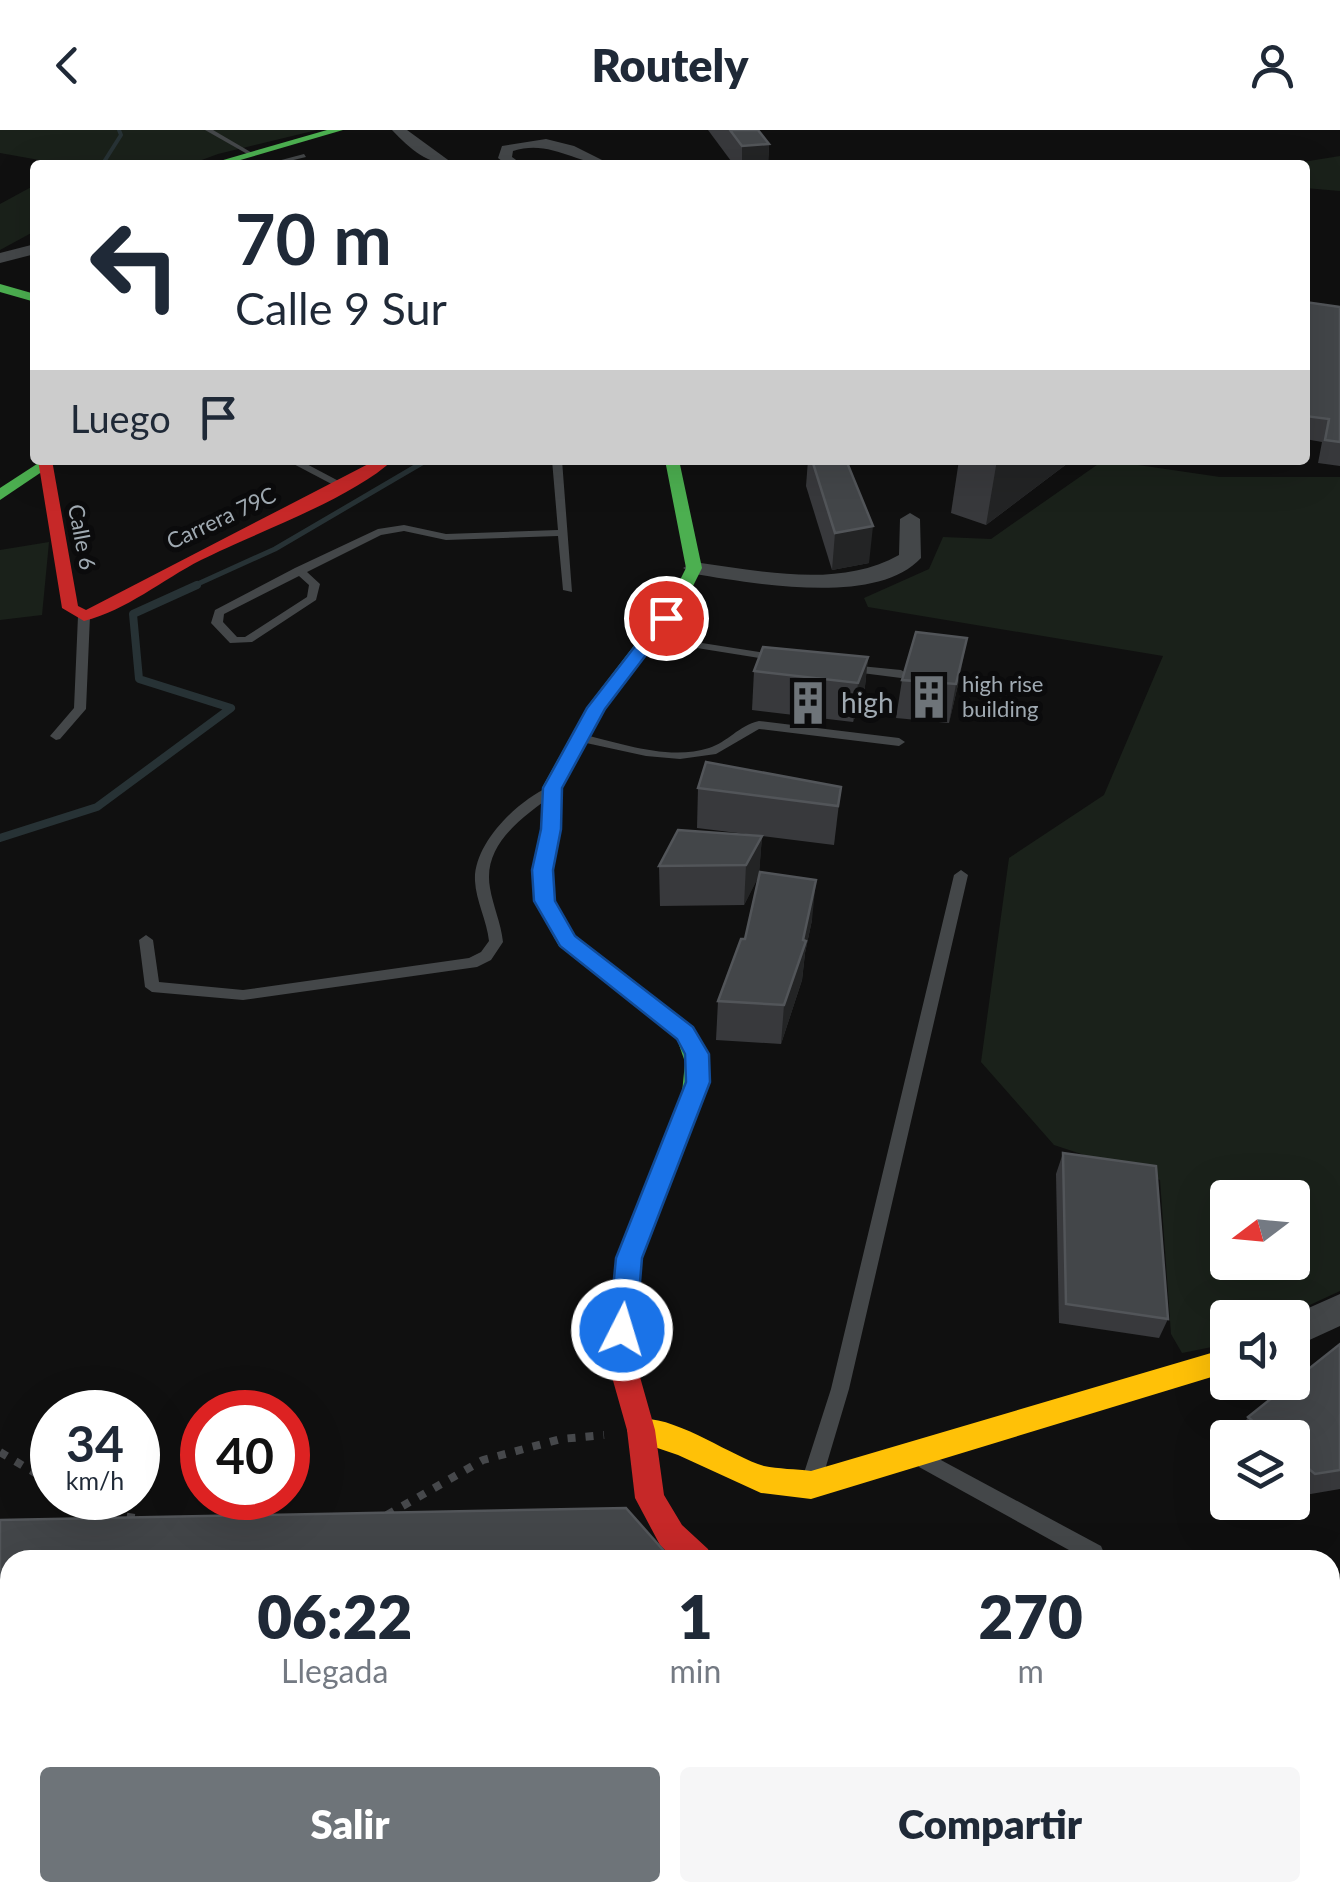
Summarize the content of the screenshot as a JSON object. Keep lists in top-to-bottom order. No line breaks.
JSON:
{"streets":{"street":["Carrera 79C","Calle 6"]},"crossings":[["Carrera 79C","Calle 6"]],"places":{"building":["high rise building","high"]},"north":"left","page":{"header":"Routely","turn":["70 m","Calle 9 Sur"],"then":"Luego","speed":"34 km/h","limit":"40","eta":["06:22","Llegada","1","min","270","m"],"buttons":["Salir","Compartir"]}}
